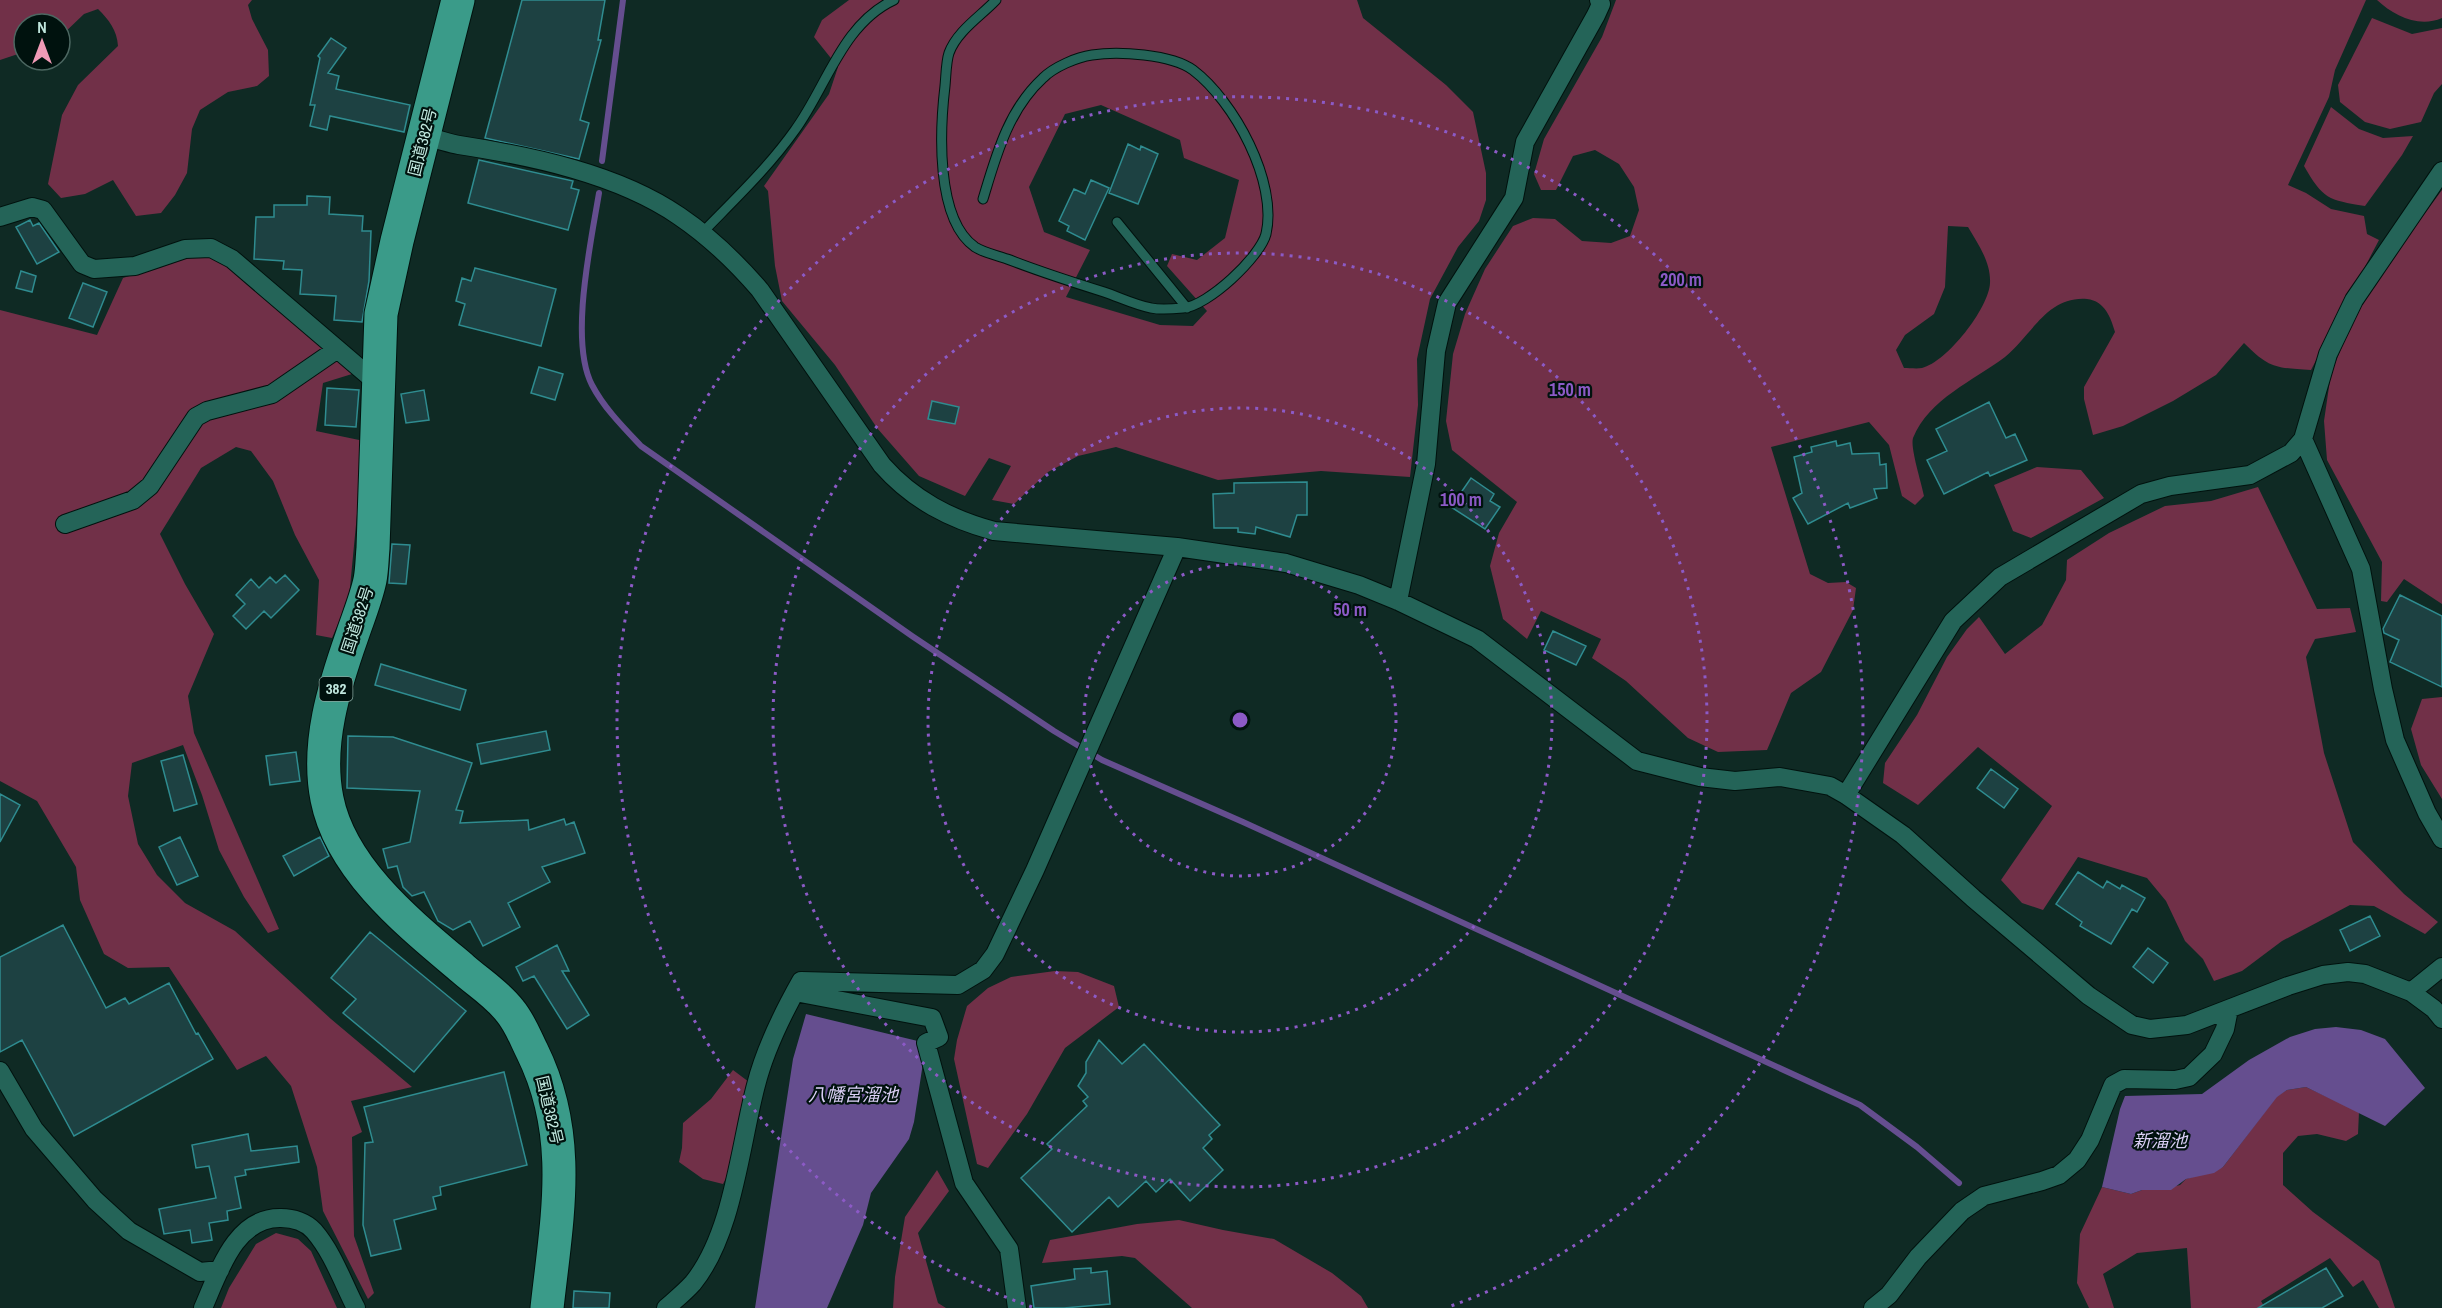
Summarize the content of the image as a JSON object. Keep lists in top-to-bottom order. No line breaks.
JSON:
{"streets":{"highway":["国道382号","382"]},"water":["八幡宮溜池","新溜池"],"north":"top","rings":["200 m","150 m","100 m","50 m"]}
